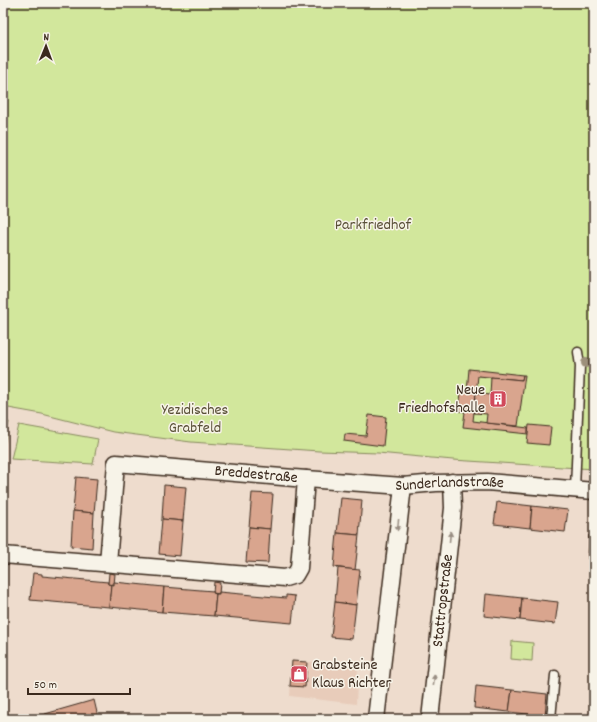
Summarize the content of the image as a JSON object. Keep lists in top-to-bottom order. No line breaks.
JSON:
{"streets":{"street":["Breddestraße","Sunderlandstraße","Stattropstraße"]},"crossings":[["Breddestraße","Sunderlandstraße"],["Sunderlandstraße","Stattropstraße"]],"parks":["Parkfriedhof","Yezidisches Grabfeld"],"places":{"building":["Neue Friedhofshalle"],"shop":["Grabsteine Klaus Richter"]},"scale_bar":"50 m","north":"top"}
